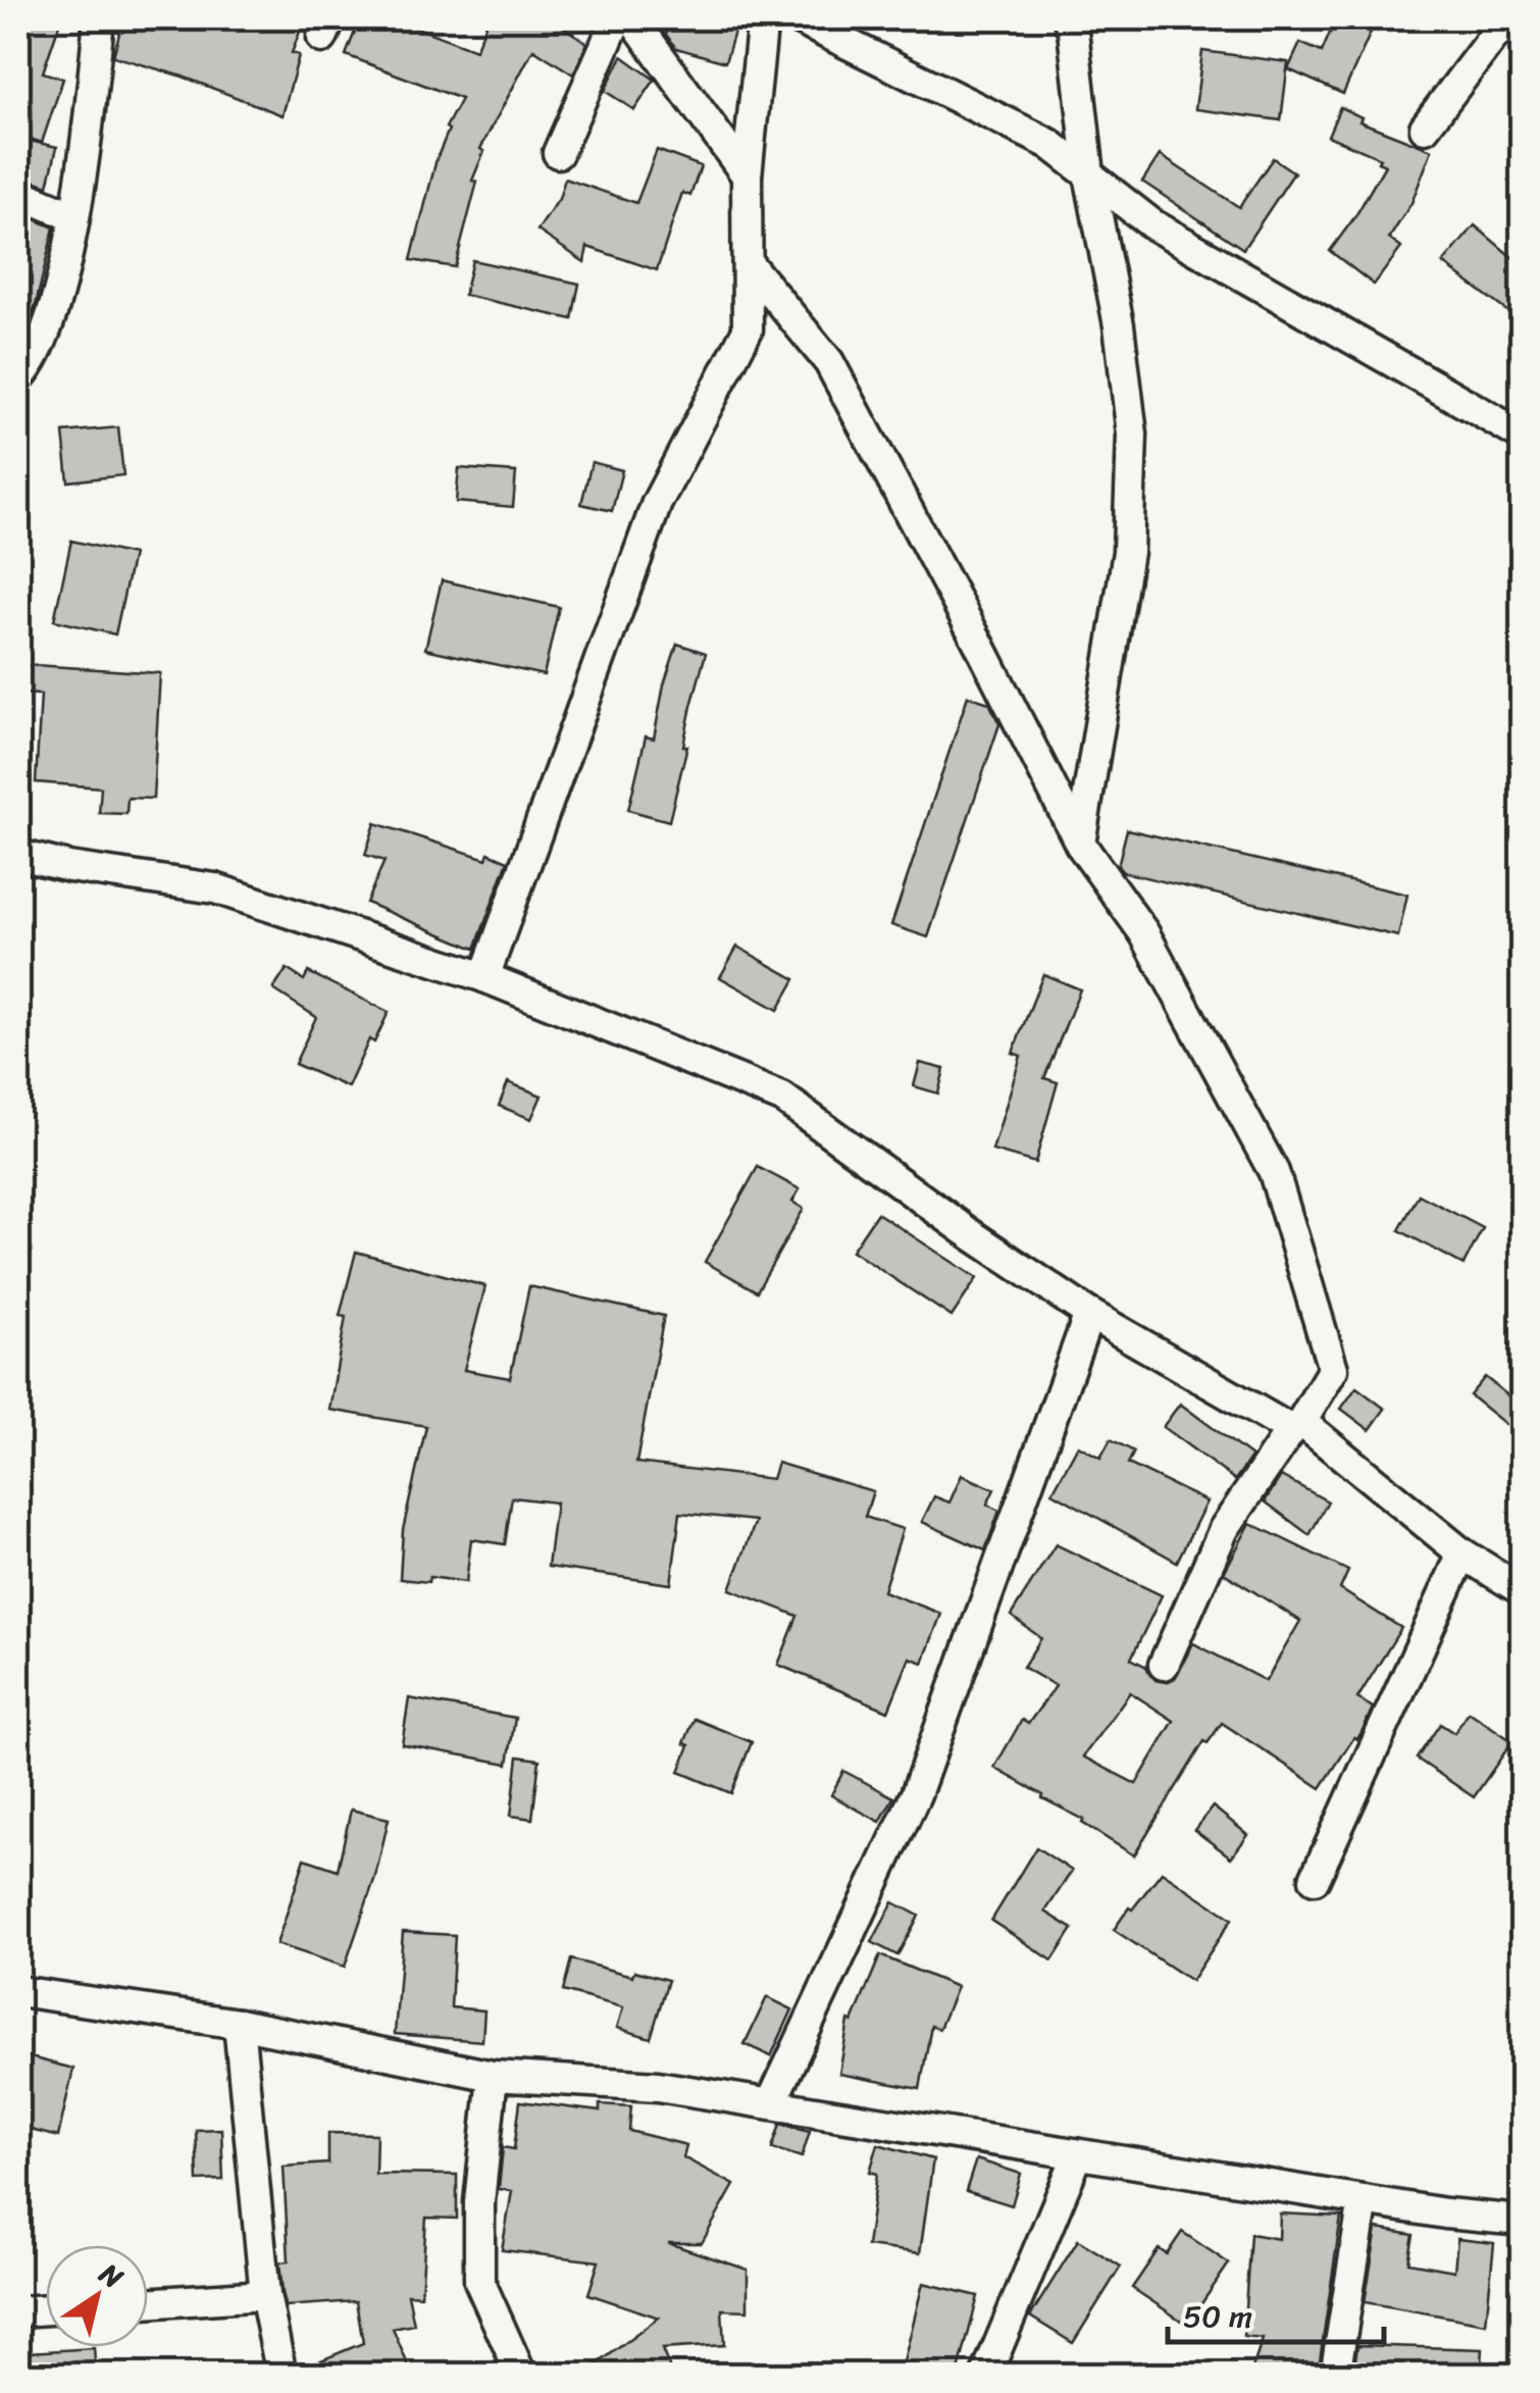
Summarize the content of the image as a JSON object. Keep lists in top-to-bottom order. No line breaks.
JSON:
{"scale_bar":"50 m","north":"top right"}
